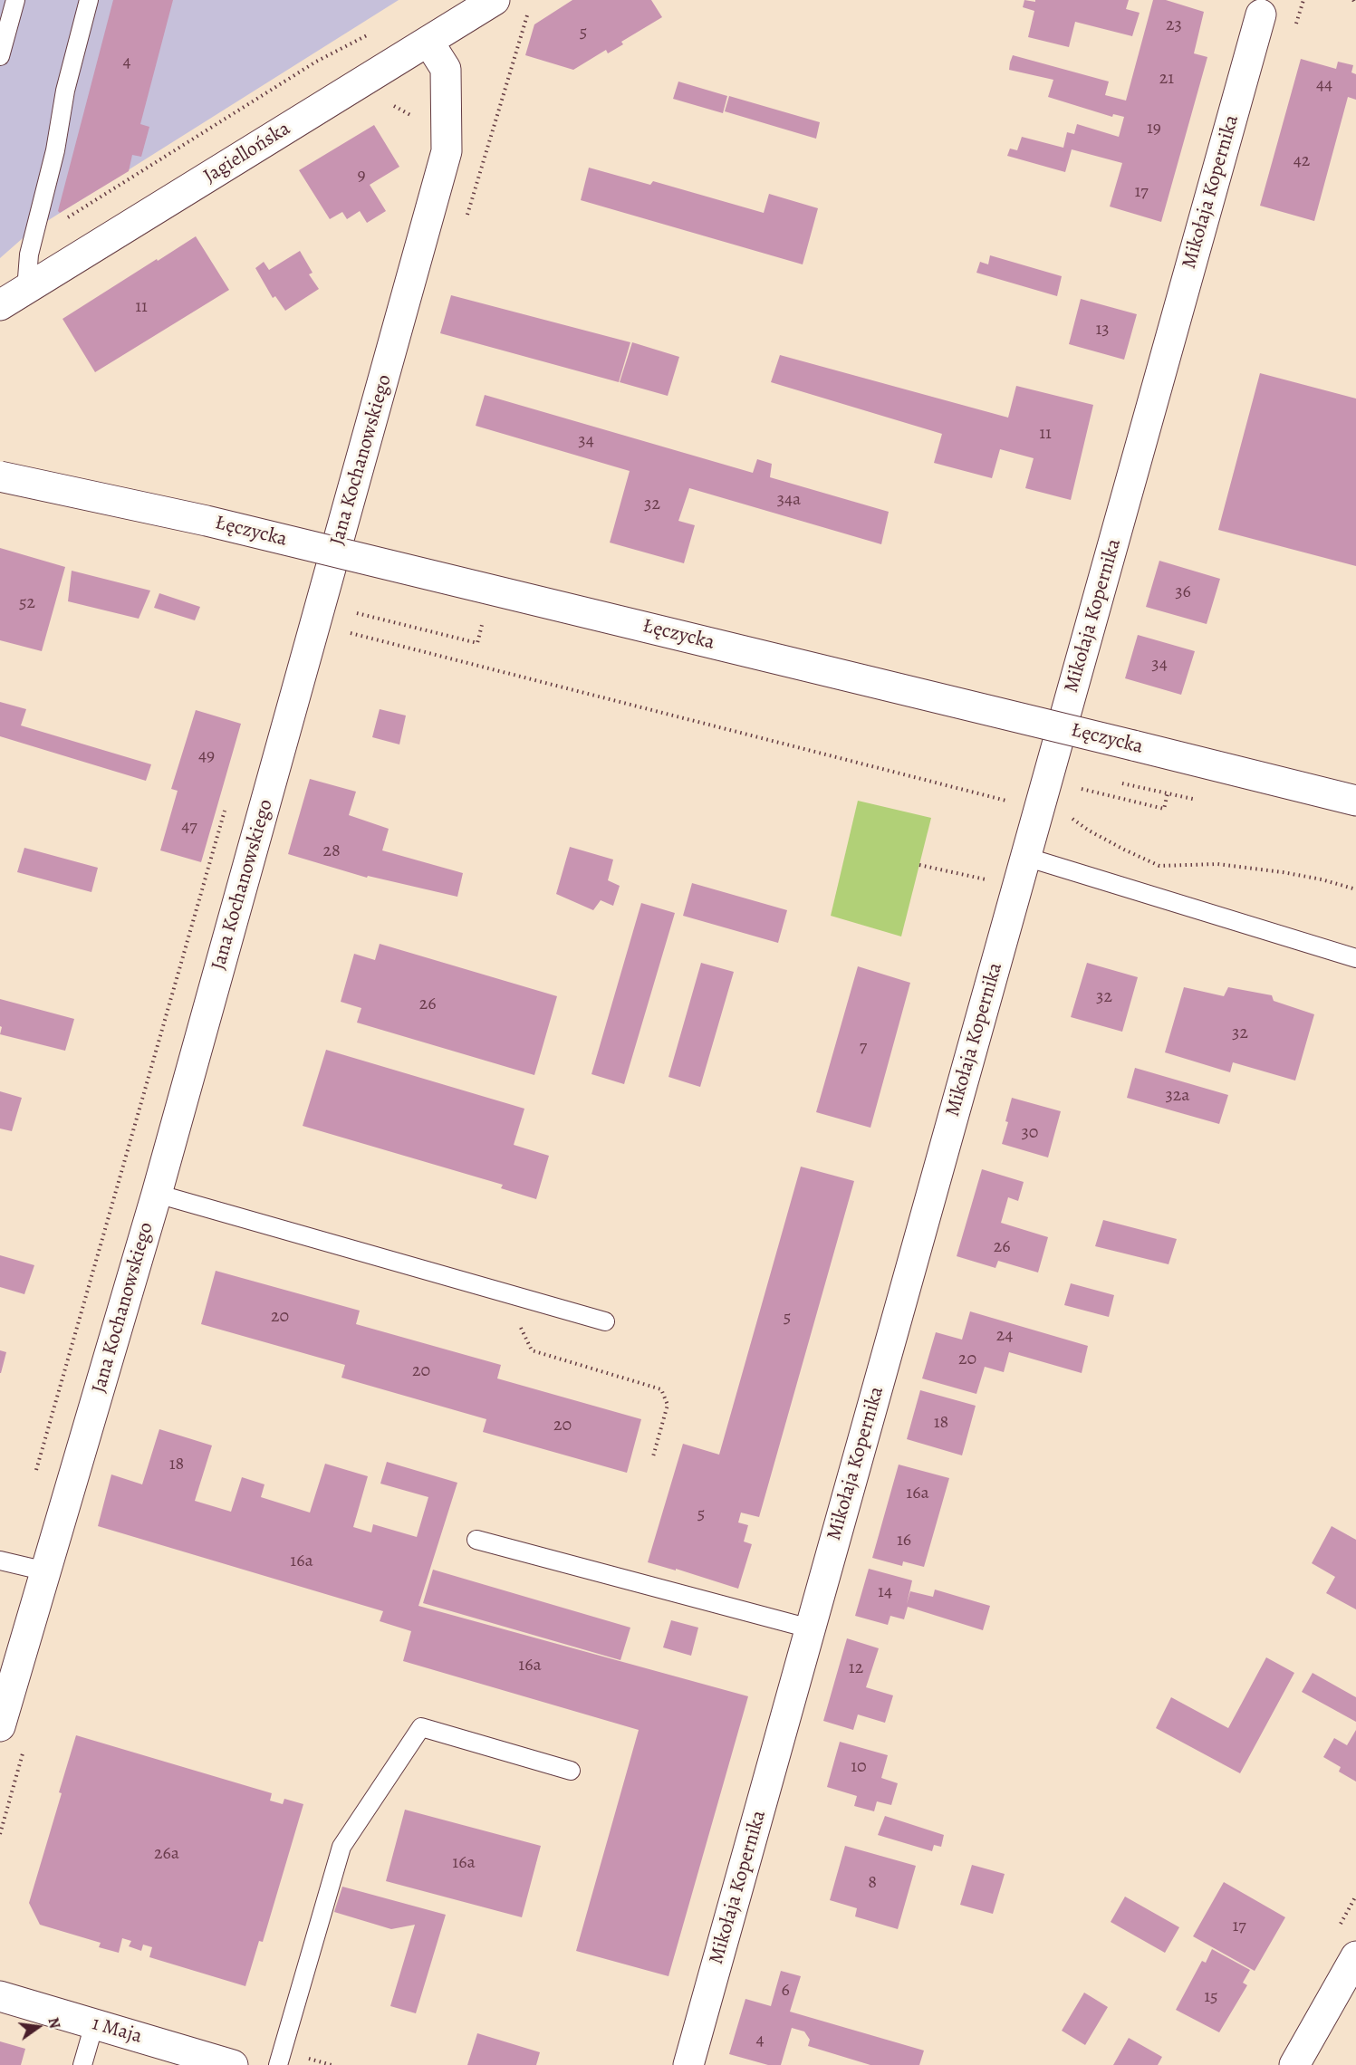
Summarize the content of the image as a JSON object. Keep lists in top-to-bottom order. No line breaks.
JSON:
{"streets":{"street":["Jagiellońska","Mikołaja Kopernika","Jana Kochanowskiego","Łęczycka","1 Maja"]},"crossings":[["Jagiellońska","Jana Kochanowskiego"]],"house_numbers":["23","5","4","21","44","19","42","9","17","11","13","11","34","34a","32","36","52","34","49","47","28","32","26","32","7","32a","30","26","20","5","24","20","20","18","20","18","16a","5","16","16a","14","16a","12","10","26a","16a","8","17","6","15","4"],"north":"right"}
